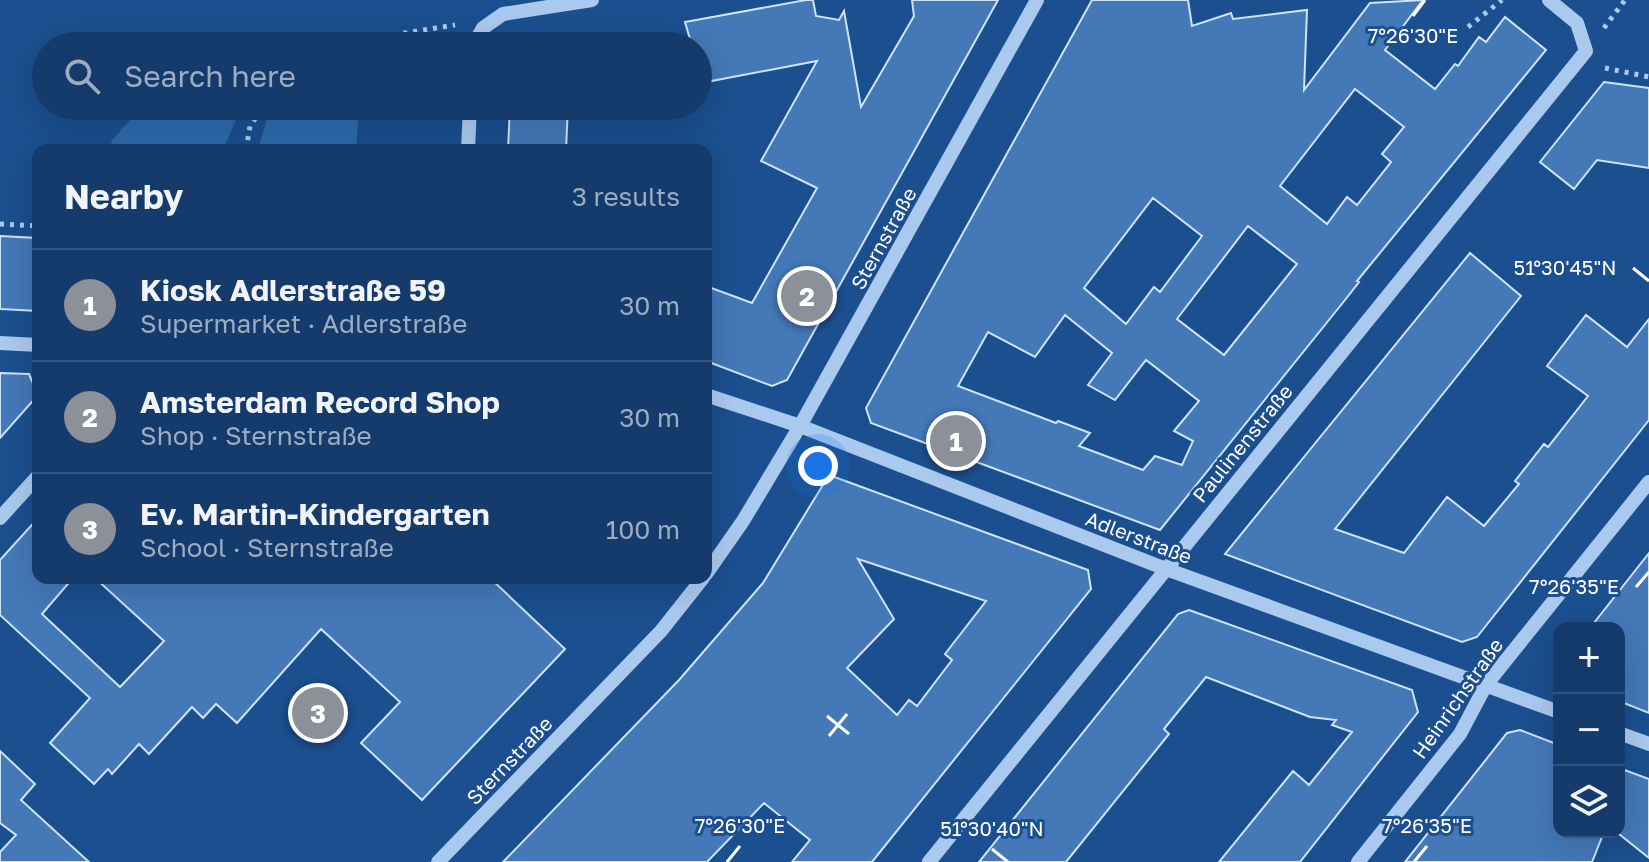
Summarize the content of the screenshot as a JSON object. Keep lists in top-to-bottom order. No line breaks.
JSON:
{"streets":{"street":["Sternstraße","Paulinenstraße","Adlerstraße","Heinrichstraße"]},"crossings":[["Sternstraße","Adlerstraße"],["Paulinenstraße","Adlerstraße"],["Adlerstraße","Heinrichstraße"]],"page":{"search":"Search here","heading":["Nearby","3 results"],"list":[{"mark":"1","name":"Kiosk Adlerstraße 59","note":"Supermarket · Adlerstraße","value":"30 m"},{"mark":"2","name":"Amsterdam Record Shop","note":"Shop · Sternstraße","value":"30 m"},{"mark":"3","name":"Ev. Martin-Kindergarten","note":"School · Sternstraße","value":"100 m"}],"pins":["2","1","3"],"map_buttons":["+","−"]},"coordinates":["7°26'30\"E","51°30'45\"N","7°26'35\"E","51°30'40\"N"]}
